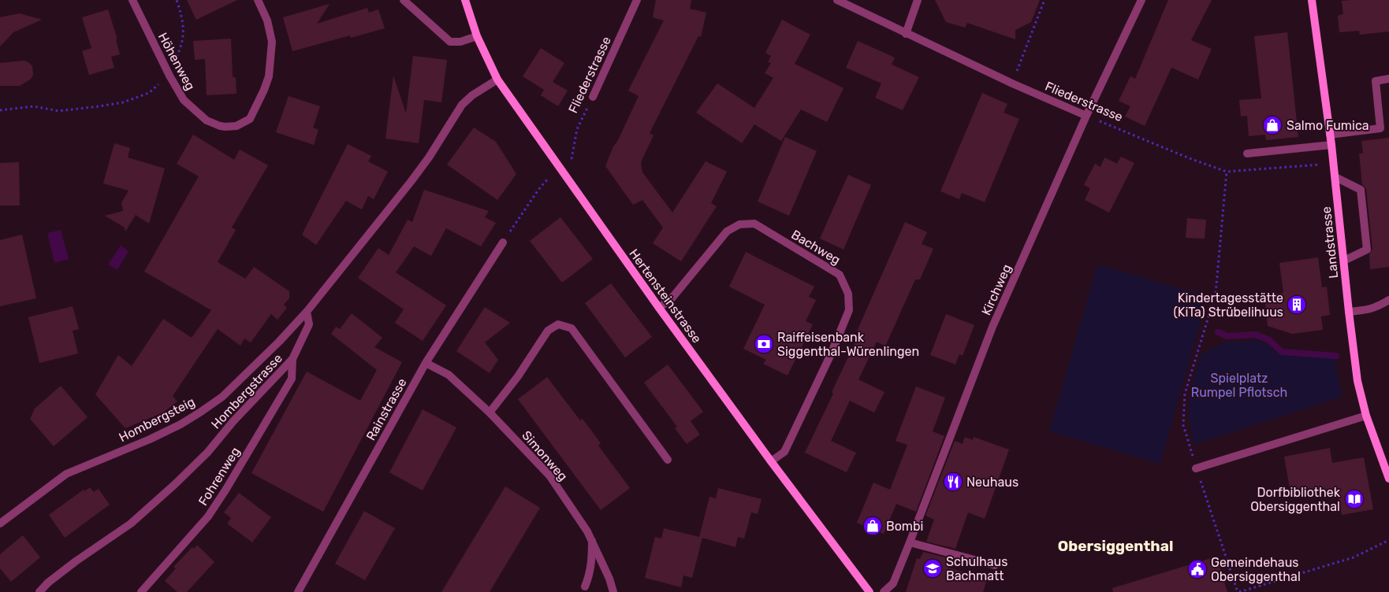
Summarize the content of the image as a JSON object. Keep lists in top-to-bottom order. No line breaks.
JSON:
{"streets":{"street":["Höhenweg","Fliederstrasse","Landstrasse","Bachweg","Kirchweg","Hertensteinstrasse","Hombergstrasse","Rainstrasse","Hombergsteig","Simonweg","Fohrenweg"]},"crossings":[["Fliederstrasse","Landstrasse"],["Fliederstrasse","Kirchweg"],["Bachweg","Hertensteinstrasse"],["Hombergstrasse","Hombergsteig"],["Hombergstrasse","Fohrenweg"],["Rainstrasse","Simonweg"]],"districts":["Obersiggenthal"],"parks":["Spielplatz Rumpel Pflotsch"],"places":{"shop":["Salmo Fumica","Bombi"],"building":["Kindertagesstätte (KiTa) Strübelihuus"],"bank":["Raiffeisenbank Siggenthal-Würenlingen"],"restaurant":["Neuhaus"],"library":["Dorfbibliothek Obersiggenthal"],"school or university":["Schulhaus Bachmatt"],"public building":["Gemeindehaus Obersiggenthal"]}}
